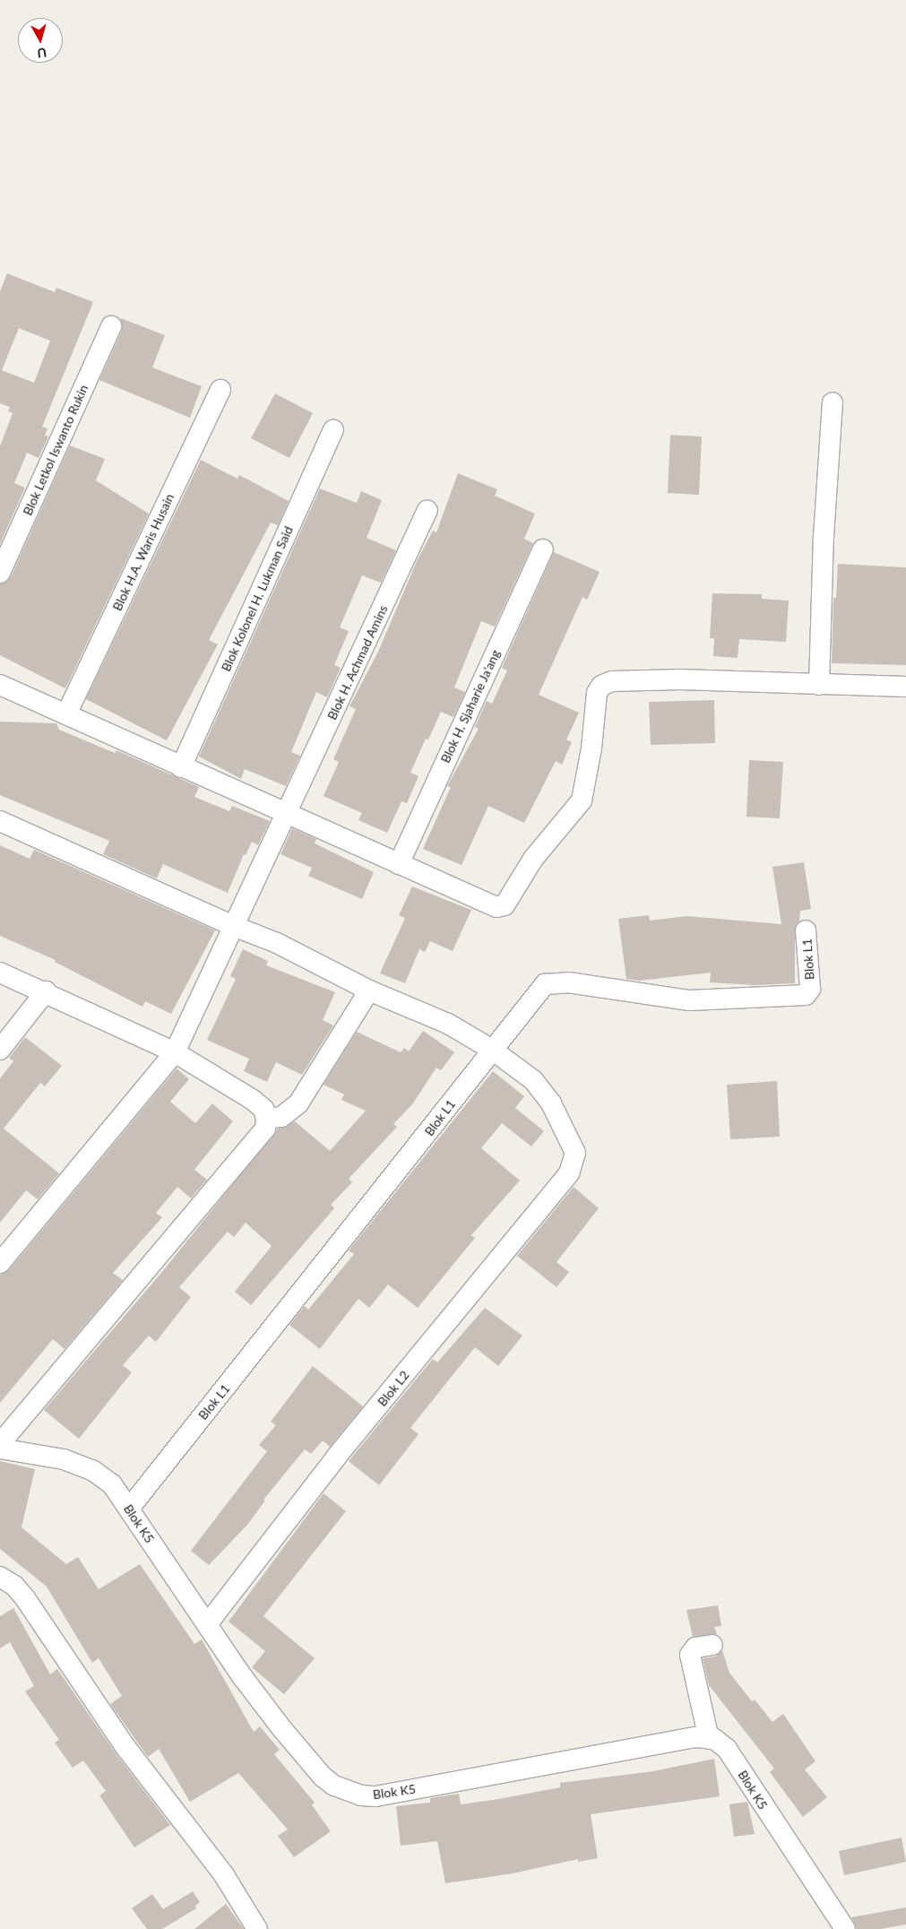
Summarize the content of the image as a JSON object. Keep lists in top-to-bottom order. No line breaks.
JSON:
{"streets":{"street":["Blok Letkol Iswanto Rukin","Blok H.A. Waris Husain","Blok Kolonel H. Lukman Said","Blok H. Achmad Amins","Blok H. Sjaharie Ja'ang","Blok L1","Blok L2","Blok K5"]},"crossings":[["Blok L1","Blok L2"],["Blok L1","Blok K5"],["Blok L2","Blok K5"]],"north":"bottom"}
